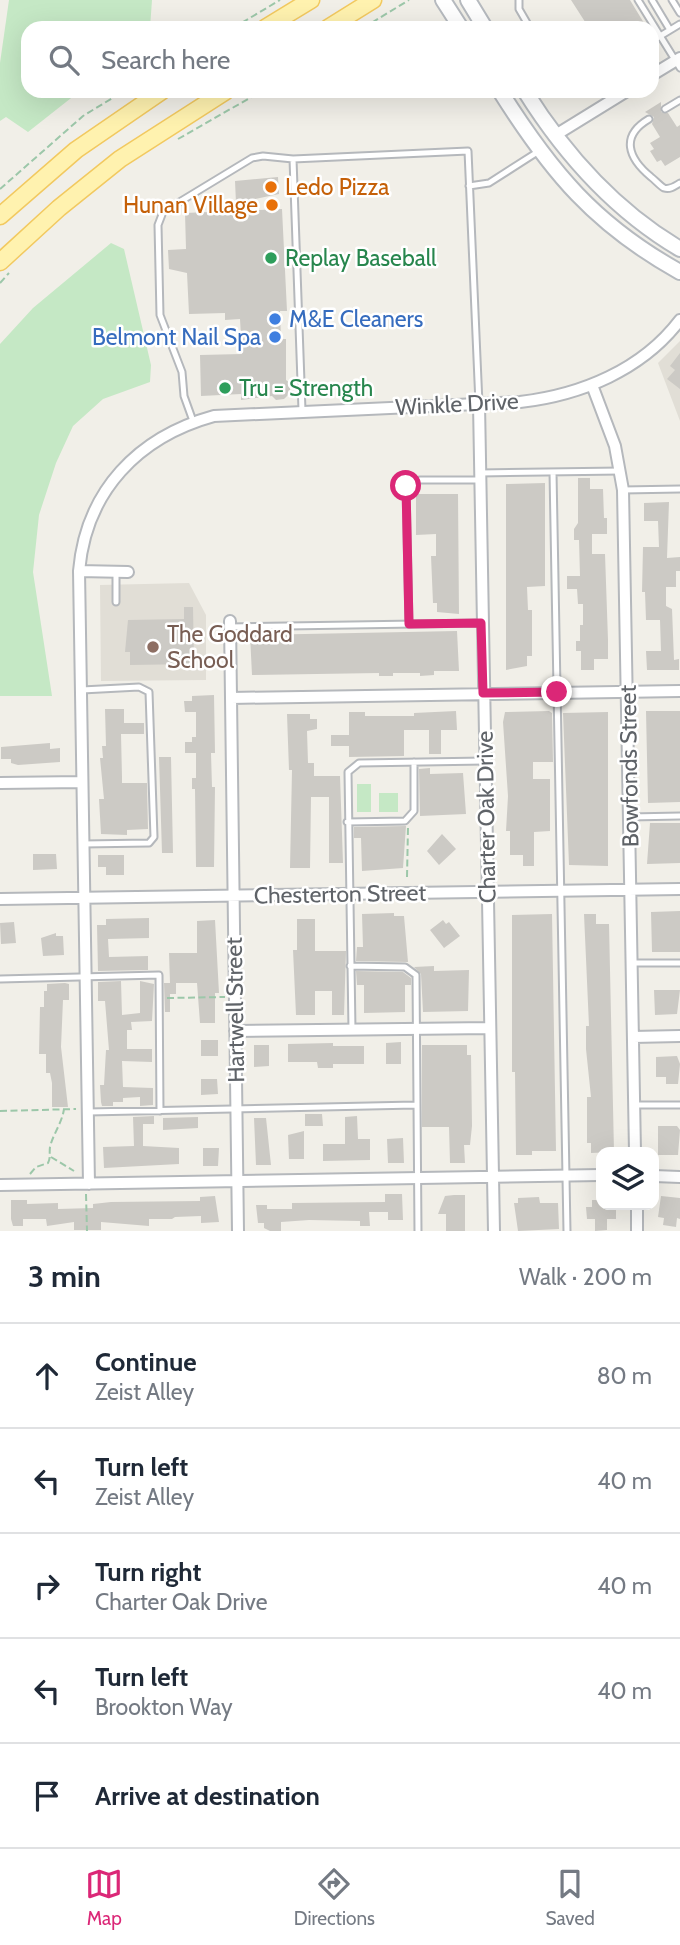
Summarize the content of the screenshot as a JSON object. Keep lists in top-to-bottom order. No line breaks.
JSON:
{"streets":{"street":["Winkle Drive","Bowfonds Street","Charter Oak Drive","Chesterton Street","Hartwell Street"]},"crossings":[["Winkle Drive","Bowfonds Street"],["Winkle Drive","Charter Oak Drive"],["Winkle Drive","Chesterton Street"],["Bowfonds Street","Chesterton Street"],["Charter Oak Drive","Chesterton Street"],["Chesterton Street","Hartwell Street"]],"places":["Ledo Pizza","Hunan Village","Replay Baseball","M&E Cleaners","Belmont Nail Spa","Tru = Strength","The Goddard School"],"page":{"search":"Search here","heading":["3 min","Walk · 200 m"],"list":[["Continue","Zeist Alley","80 m"],["Turn left","Zeist Alley","40 m"],["Turn right","Charter Oak Drive","40 m"],["Turn left","Brookton Way","40 m"],"Arrive at destination"],"nav":["Map","Directions","Saved"]}}
